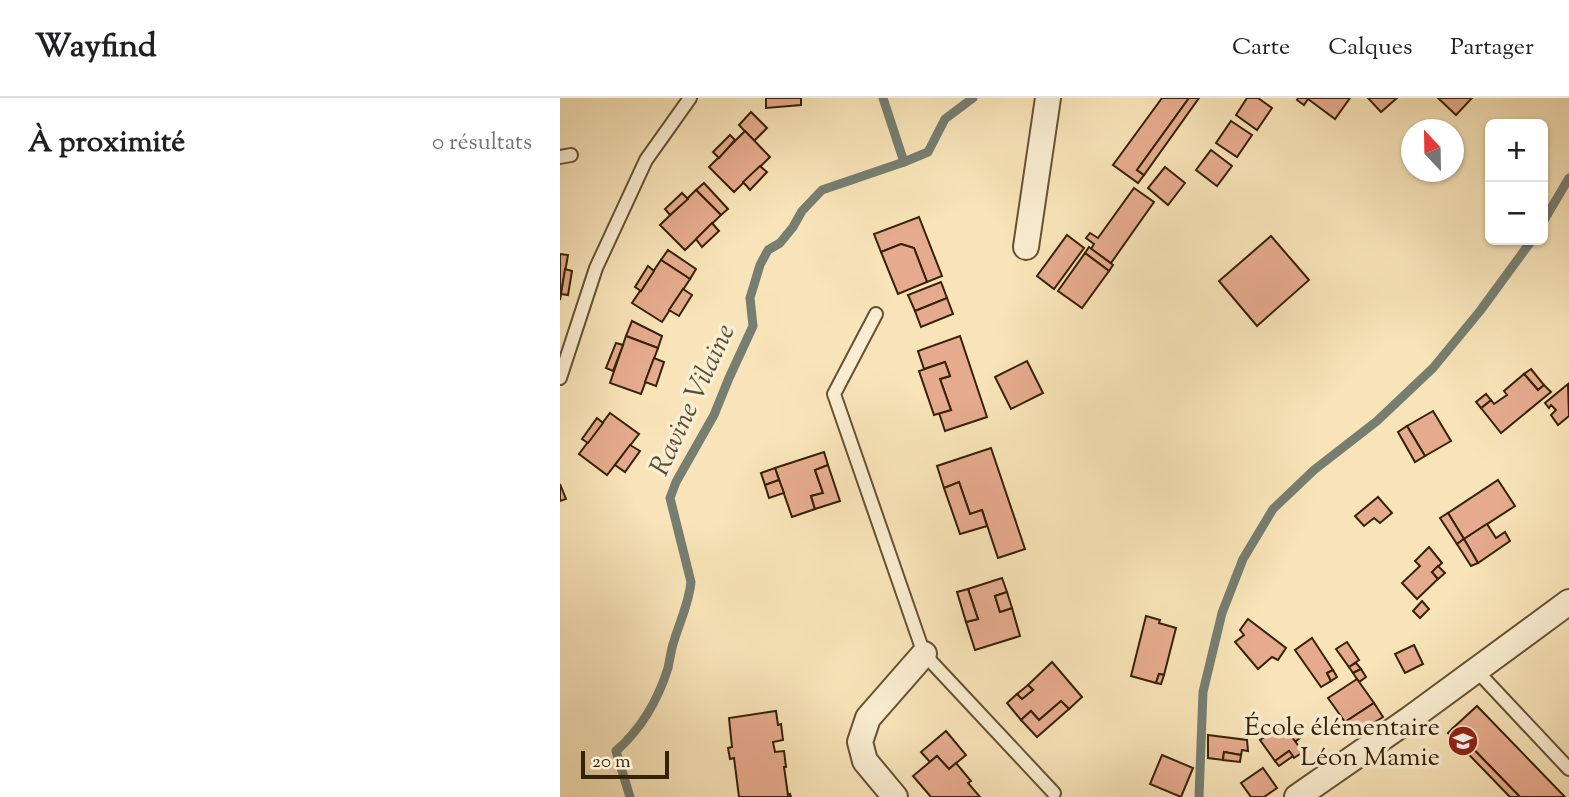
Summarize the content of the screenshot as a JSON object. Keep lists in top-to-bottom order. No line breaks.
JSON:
{"water":["Ravine Vilaine"],"places":{"school or university":["École élémentaire Léon Mamie"]},"scale_bar":"20 m","north":"top","page":{"header":"Wayfind","nav":["Carte","Calques","Partager"],"heading":["À proximité","0 résultats"],"map_buttons":["+","−"],"scale":"20 m"}}
